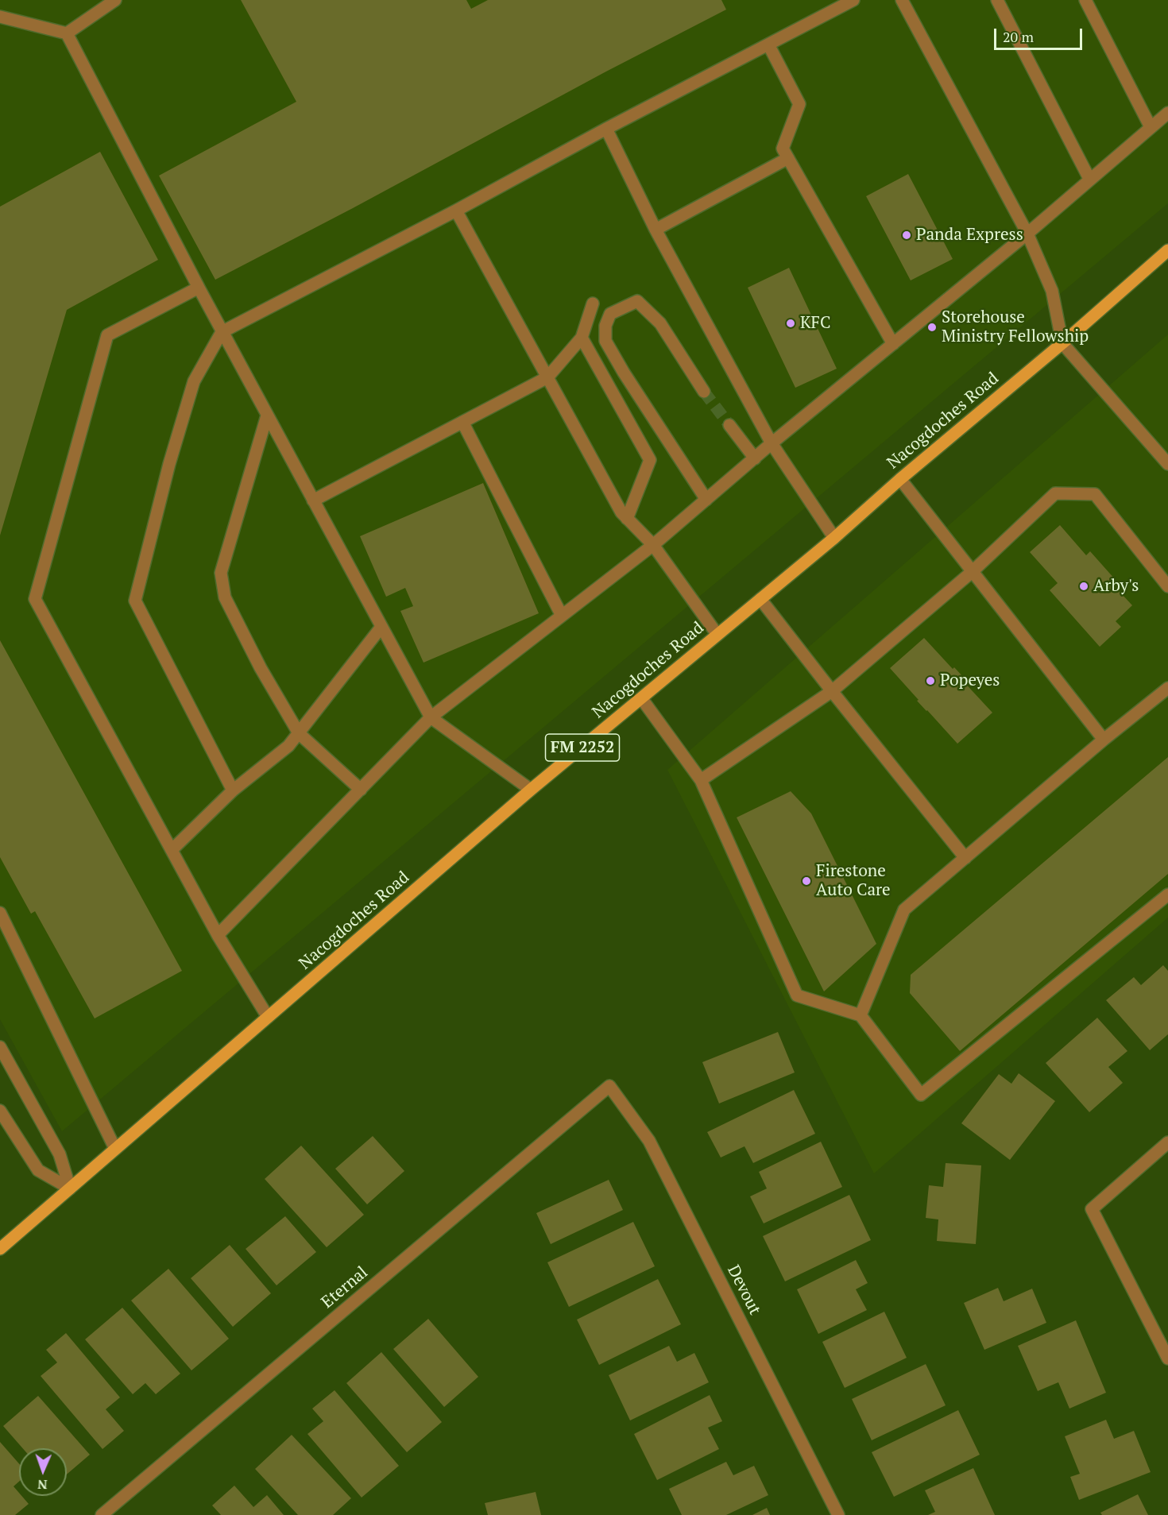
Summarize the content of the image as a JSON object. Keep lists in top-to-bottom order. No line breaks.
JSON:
{"streets":{"main road":["Nacogdoches Road","FM 2252"],"street":["Eternal","Devout"]},"crossings":[["Eternal","Devout"]],"places":["Panda Express","KFC","Storehouse Ministry Fellowship","Arby's","Popeyes","Firestone Auto Care"],"scale_bar":"20 m","north":"bottom"}
